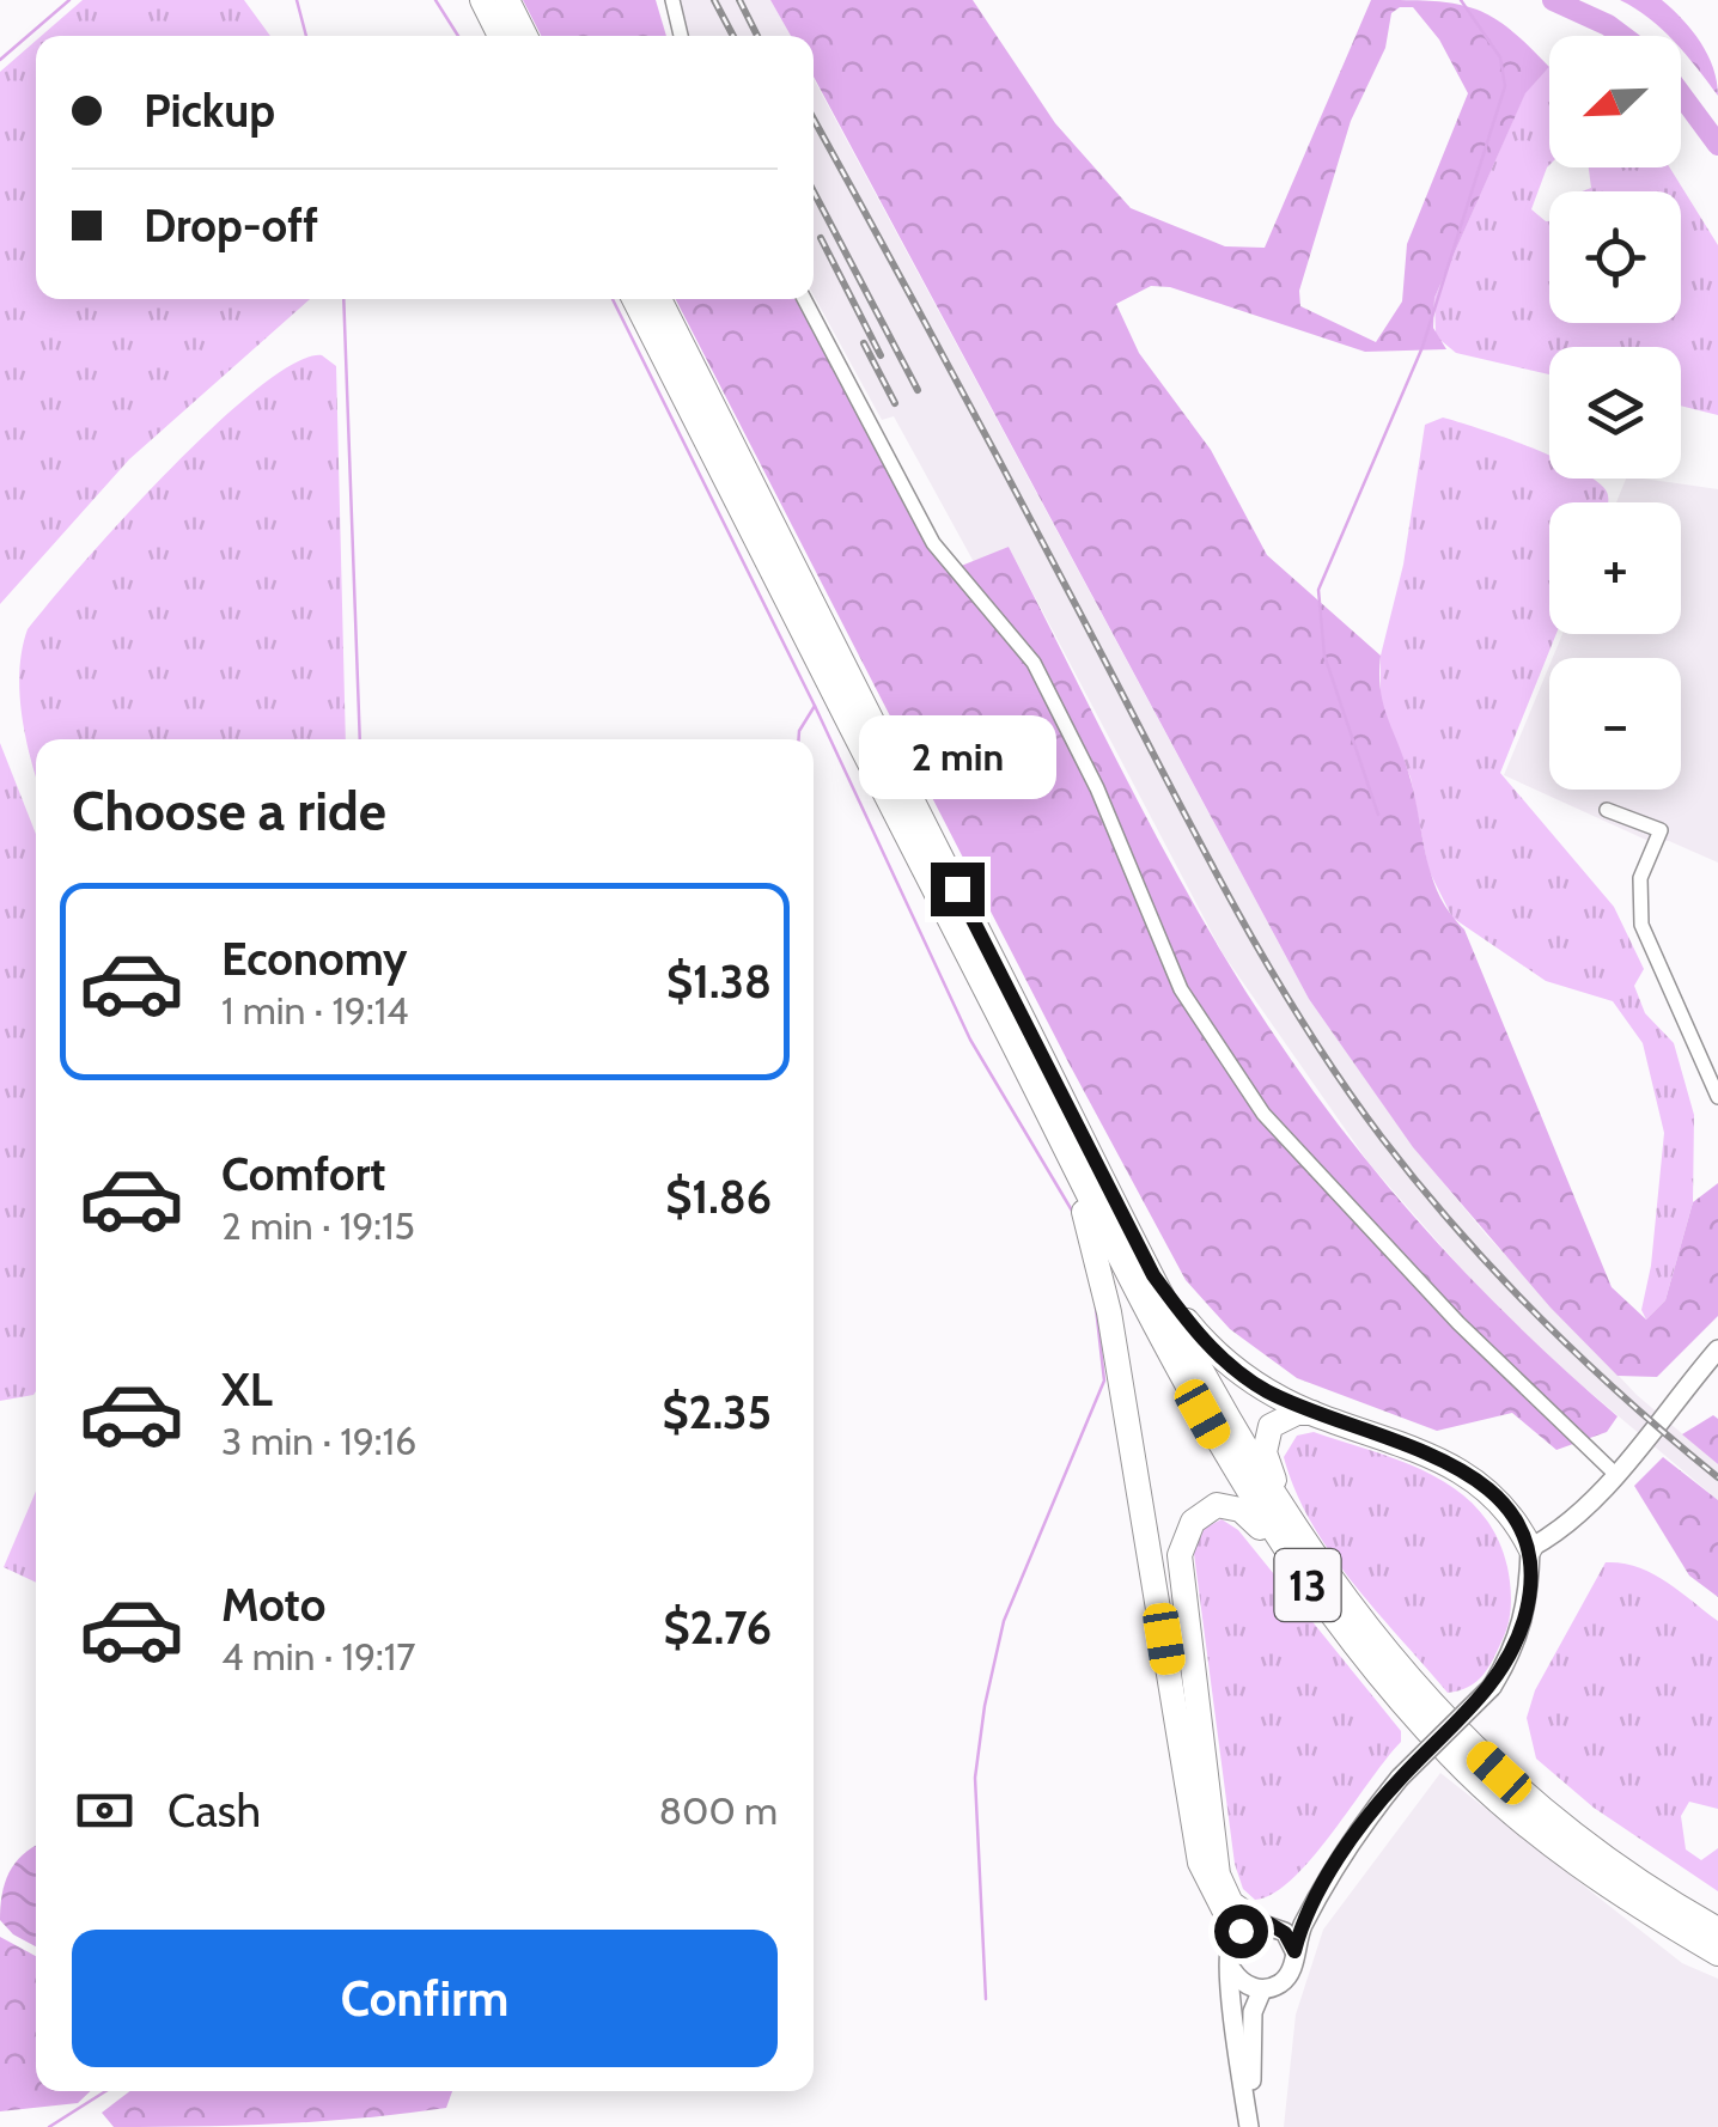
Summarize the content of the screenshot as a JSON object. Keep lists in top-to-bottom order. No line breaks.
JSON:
{"streets":{"highway":["13"]},"north":"bottom left","page":{"map_buttons":["+","−"],"banner":["Pickup","Drop-off"],"bubble":"2 min","heading":"Choose a ride","list":[{"name":"Economy","note":"1 min · 19:14","value":"$1.38"},{"name":"Comfort","note":"2 min · 19:15","value":"$1.86"},{"name":"XL","note":"3 min · 19:16","value":"$2.35"},{"name":"Moto","note":"4 min · 19:17","value":"$2.76"}],"pay":["Cash","800 m"],"buttons":"Confirm"}}
